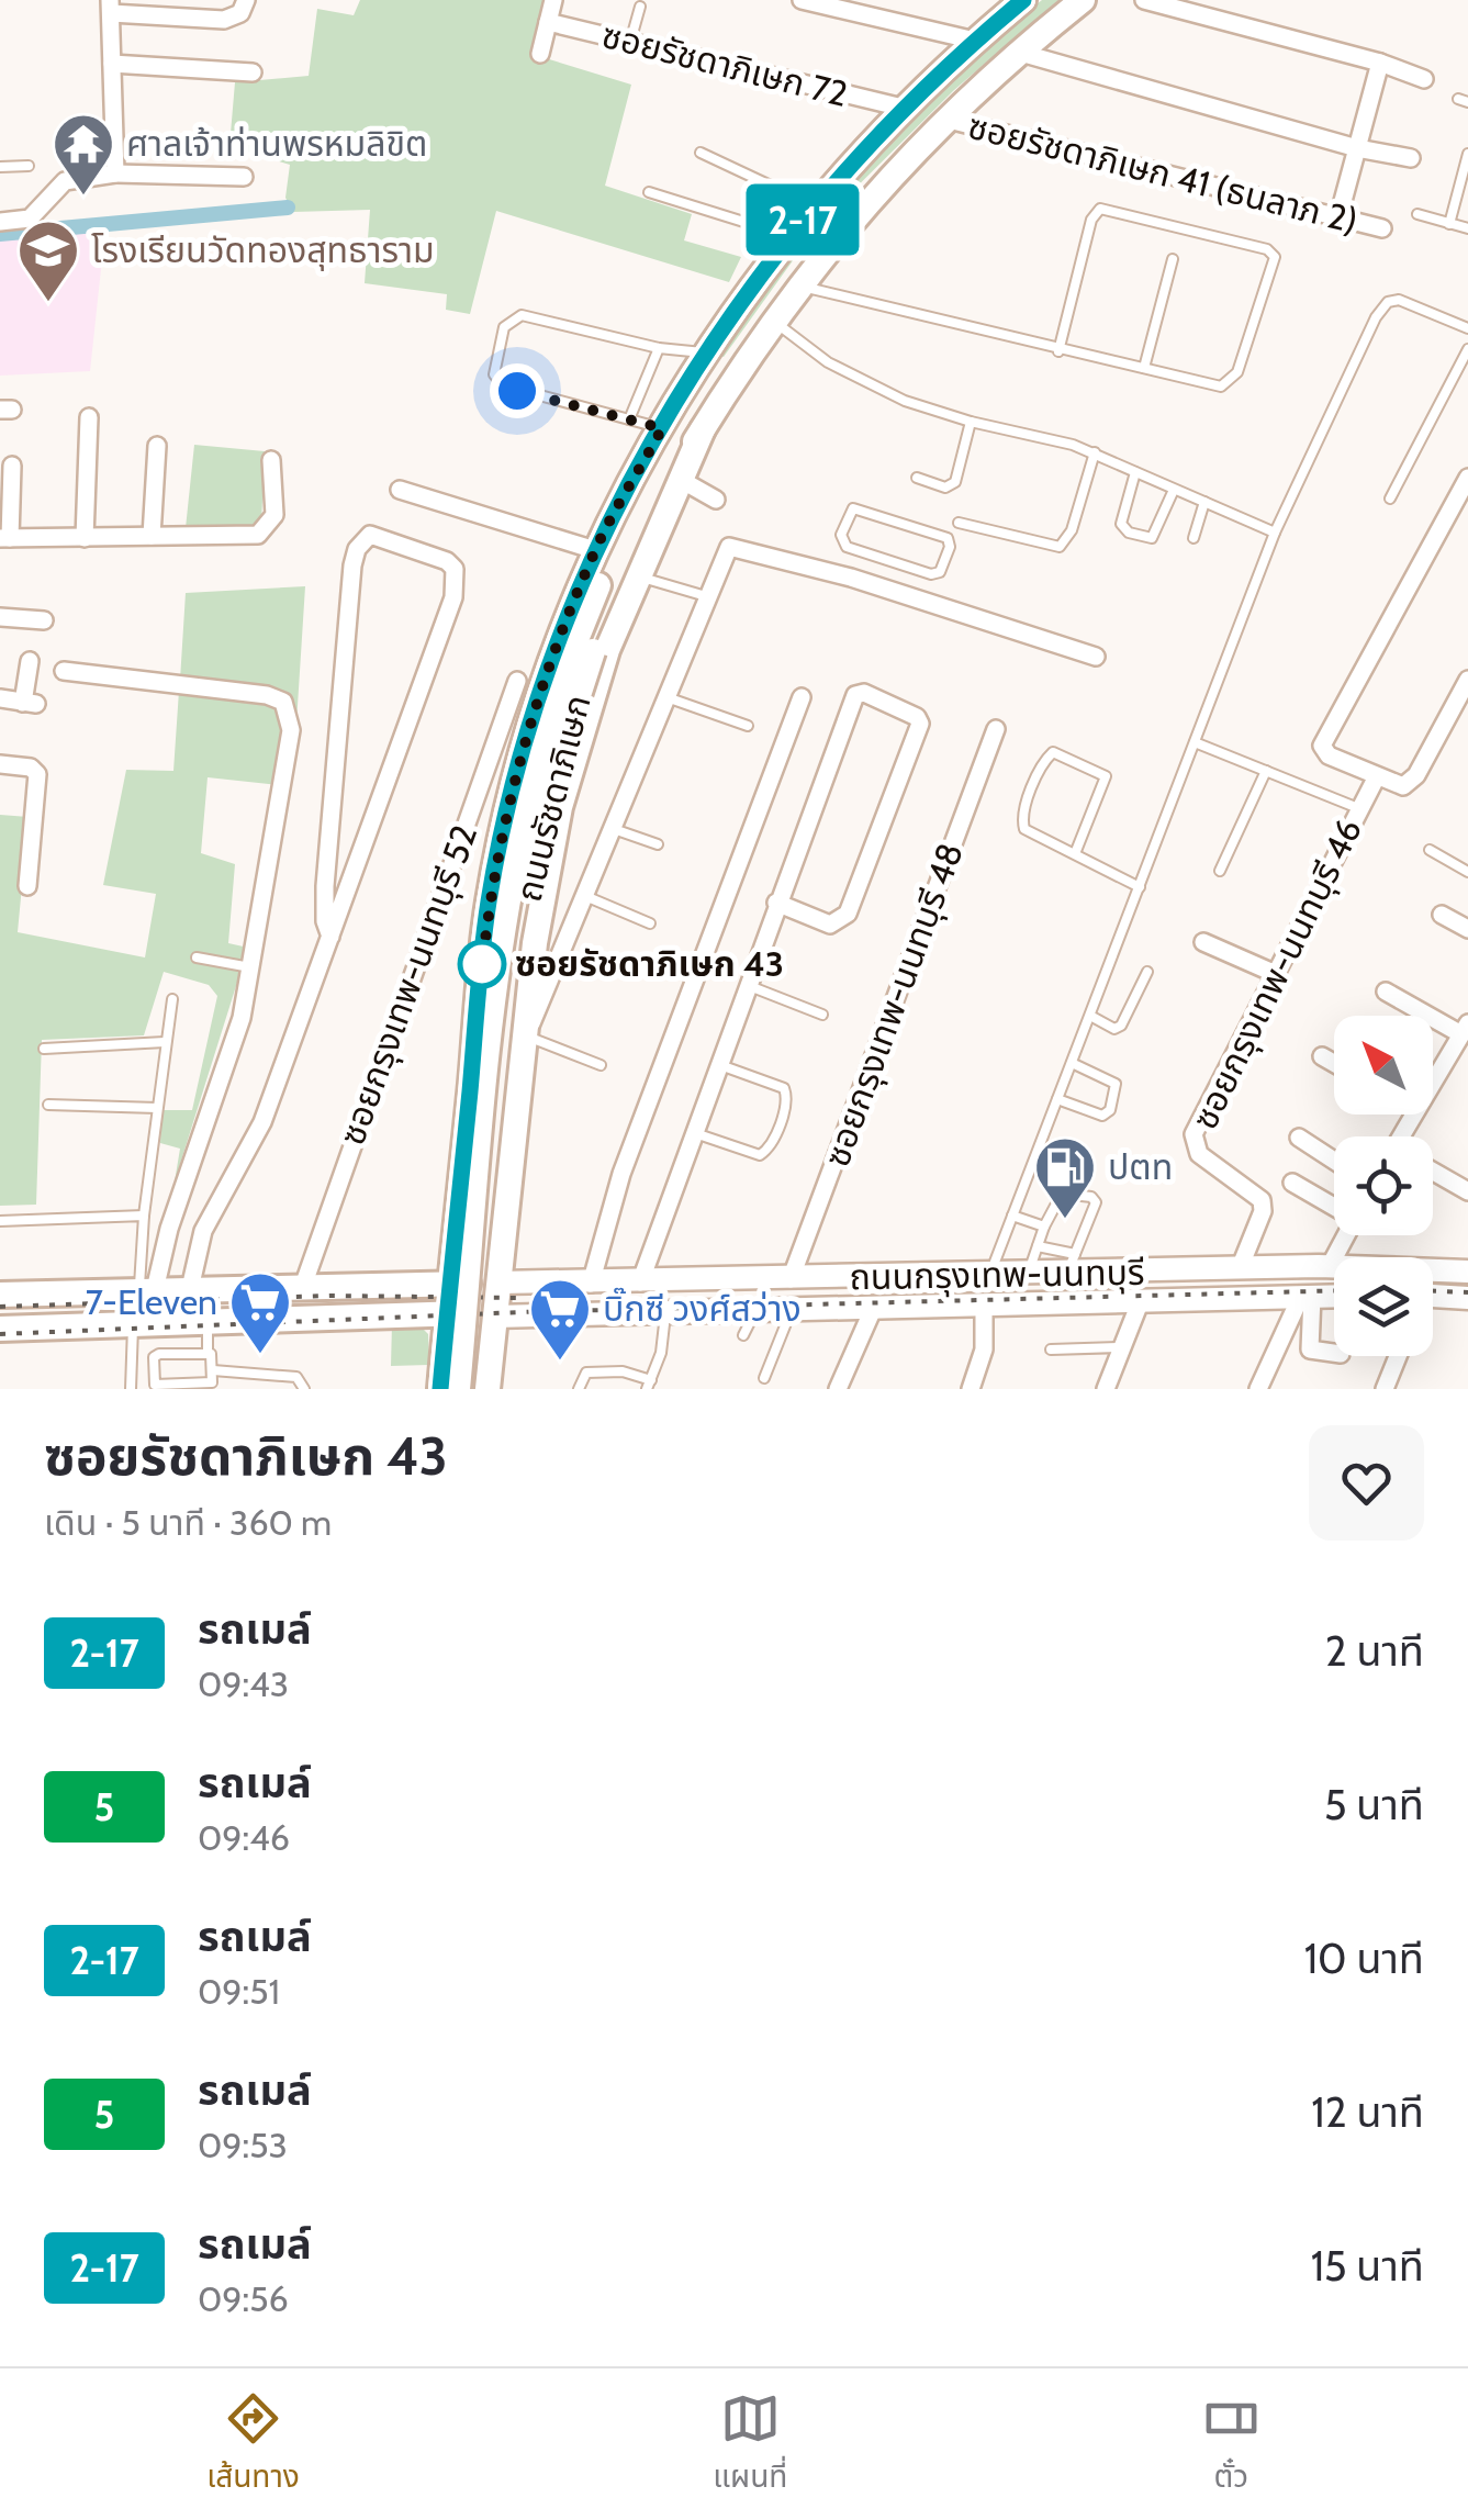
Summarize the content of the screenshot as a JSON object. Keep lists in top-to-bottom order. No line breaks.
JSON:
{"streets":{"main road":["ถนนรัชดาภิเษก","ถนนกรุงเทพ-นนทบุรี"],"street":["ซอยรัชดาภิเษก 72","ซอยรัชดาภิเษก 41 (ธนลาภ 2)","ซอยกรุงเทพ-นนทบุรี 46","ซอยกรุงเทพ-นนทบุรี 52","ซอยกรุงเทพ-นนทบุรี 48"]},"crossings":[["ซอยรัชดาภิเษก 72","ถนนรัชดาภิเษก"],["ซอยรัชดาภิเษก 41 (ธนลาภ 2)","ถนนรัชดาภิเษก"],["ถนนรัชดาภิเษก","ถนนกรุงเทพ-นนทบุรี"],["ซอยกรุงเทพ-นนทบุรี 46","ถนนกรุงเทพ-นนทบุรี"],["ซอยกรุงเทพ-นนทบุรี 52","ถนนกรุงเทพ-นนทบุรี"],["ซอยกรุงเทพ-นนทบุรี 48","ถนนกรุงเทพ-นนทบุรี"]],"places":{"temple":["ศาลเจ้าท่านพรหมลิขิต"],"school or university":["โรงเรียนวัดทองสุทธาราม"],"other":["ซอยรัชดาภิเษก 43"],"fuel station":["ปตท"],"supermarket":["7-Eleven","บิ๊กซี วงศ์สว่าง"]},"lines":["bus line 2-17"],"north":"top left","page":{"on_map":"2-17","heading":["ซอยรัชดาภิเษก 43","เดิน · 5 นาที · 360 m"],"list":[{"mark":"2-17","name":"รถเมล์","note":"09:43","value":"2 นาที"},{"mark":"5","name":"รถเมล์","note":"09:46","value":"5 นาที"},{"mark":"2-17","name":"รถเมล์","note":"09:51","value":"10 นาที"},{"mark":"5","name":"รถเมล์","note":"09:53","value":"12 นาที"},{"mark":"2-17","name":"รถเมล์","note":"09:56","value":"15 นาที"}],"tabs":["เส้นทาง","แผนที่","ตั๋ว"]}}
